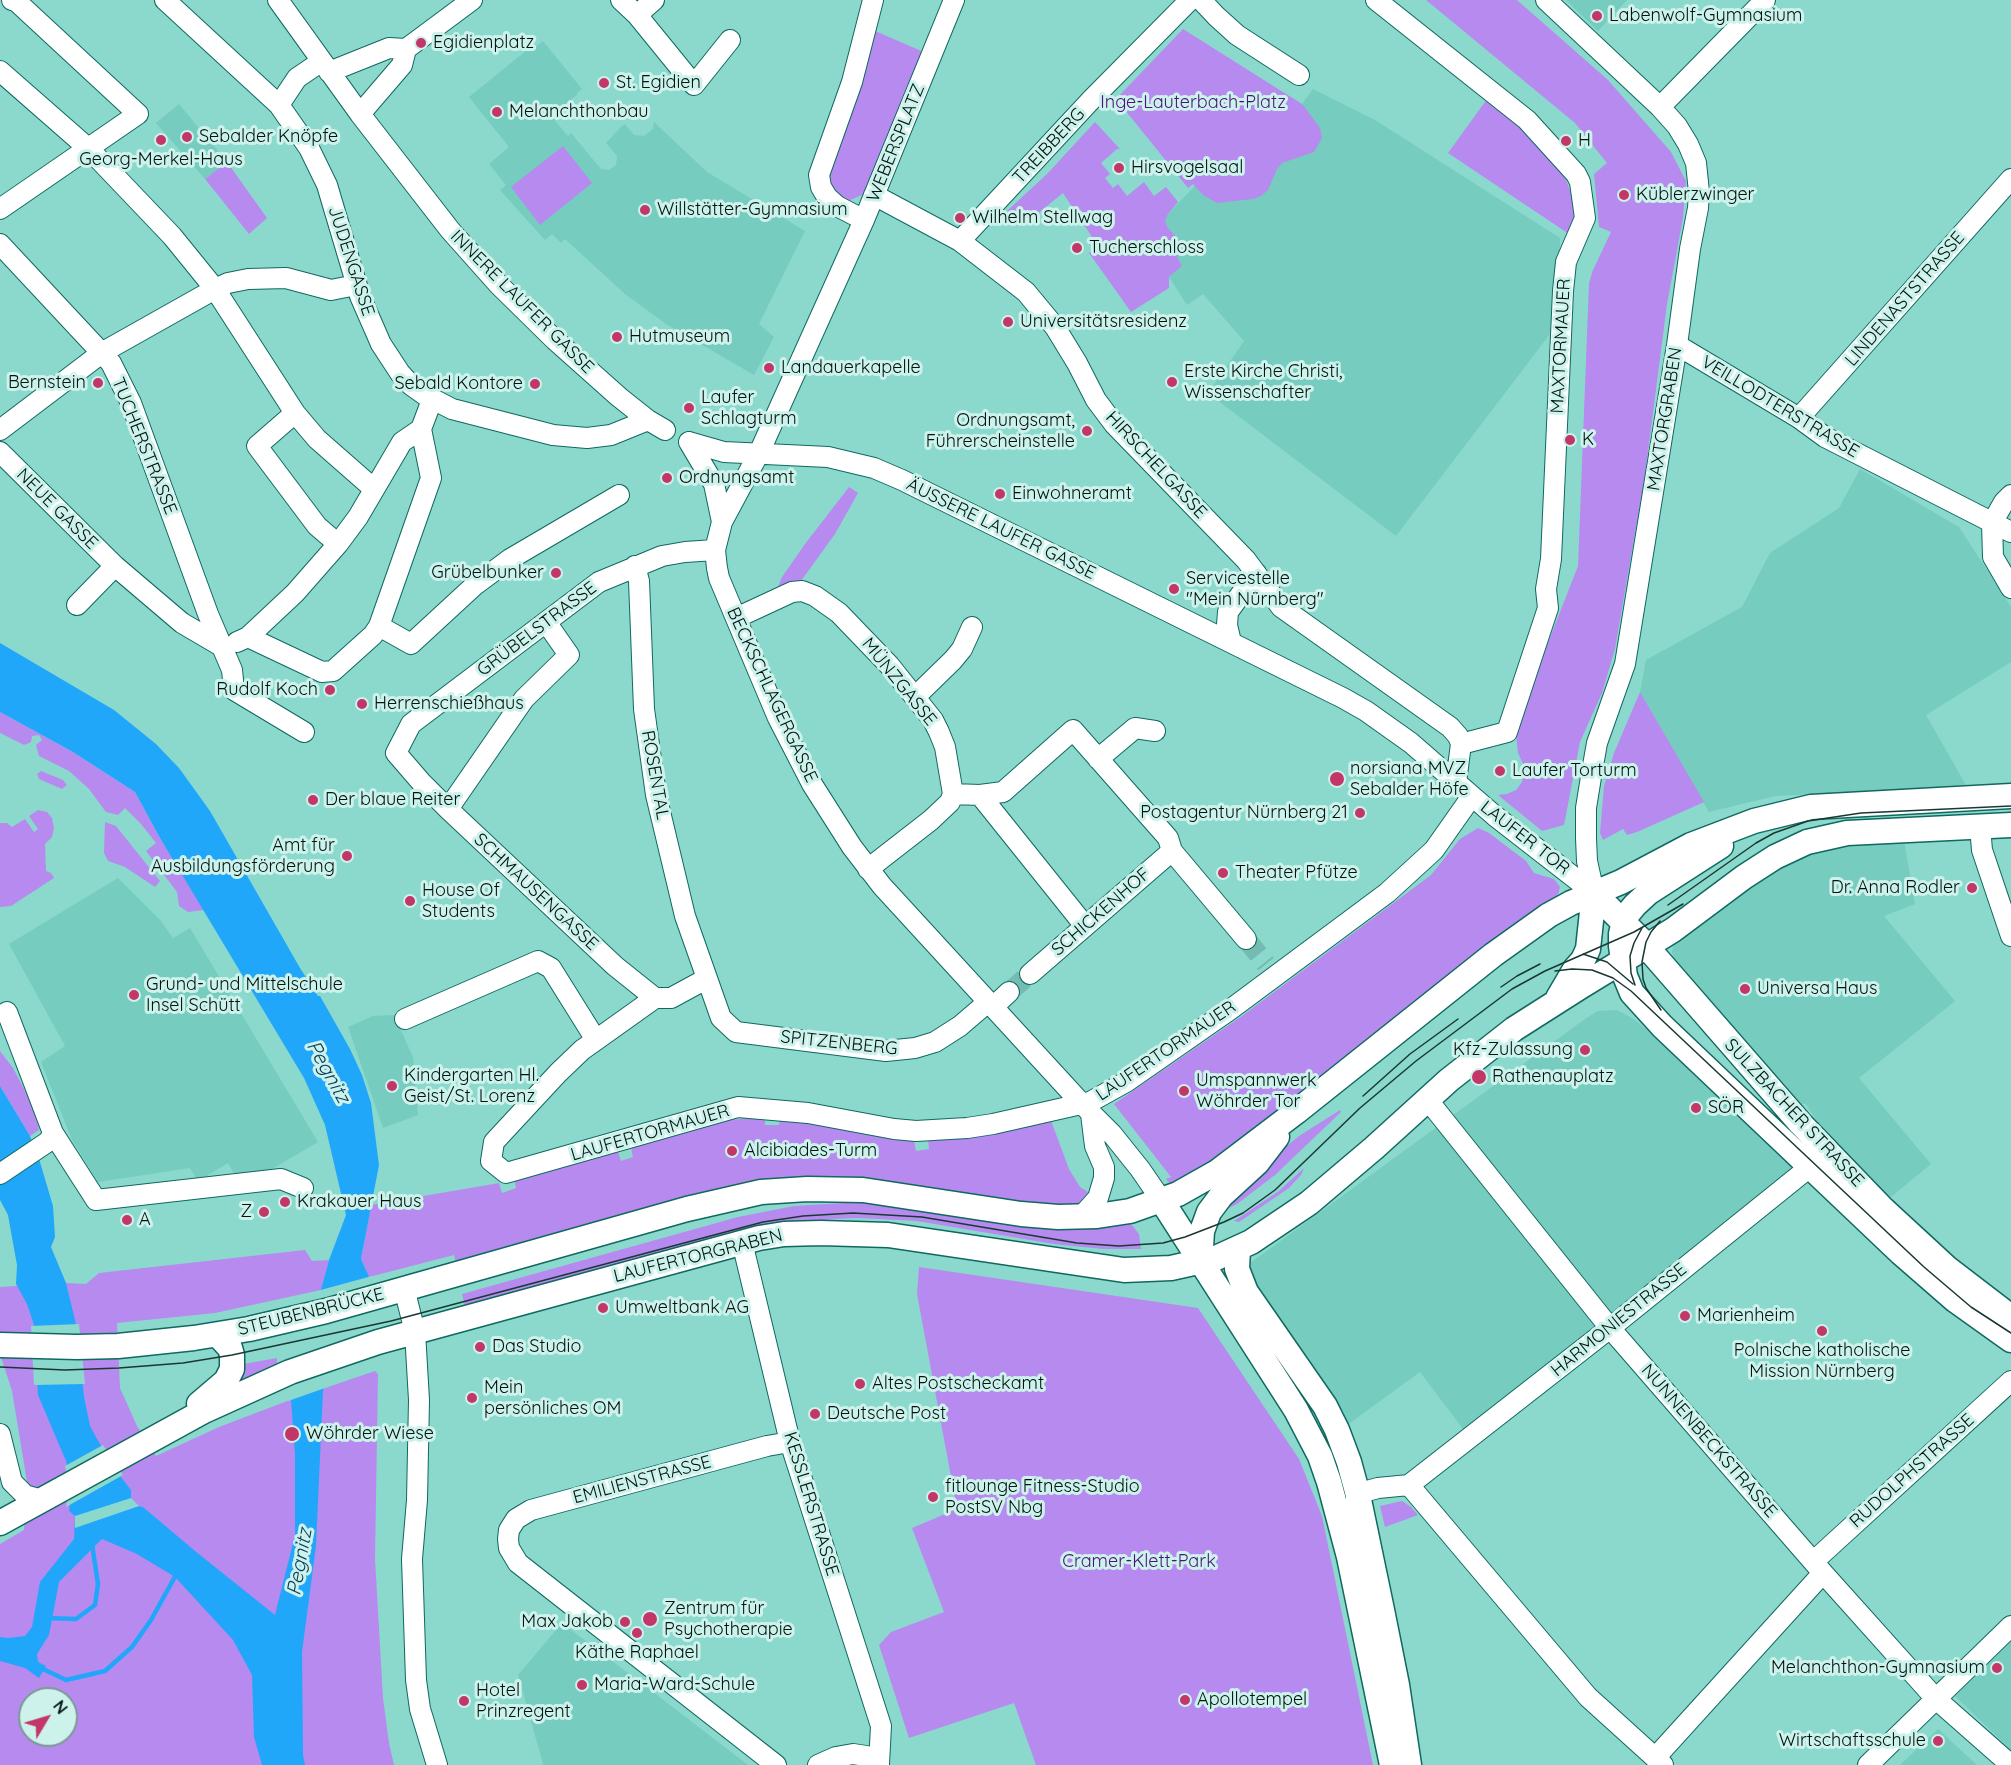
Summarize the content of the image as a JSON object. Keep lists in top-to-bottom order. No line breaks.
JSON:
{"streets":{"main road":["SULZBACHER STRASSE","LAUFERTORGRABEN","STEUBENBRÜCKE"],"street":["WEBERSPLATZ","TREIBBERG","JUDENGASSE","LINDENASTSTRASSE","INNERE LAUFER GASSE","MAXTORMAUER","VEILLODTERSTRASSE","MAXTORGRABEN","TUCHERSTRASSE","HIRSCHELGASSE","NEUE GASSE","ÄUSSERE LAUFER GASSE","GRÜBELSTRASSE","MÜNZGASSE","BECKSCHLAGERGASSE","ROSENTAL","LAUFER TOR","SCHMAUSENGASSE","SCHICKENHOF","SPITZENBERG","LAUFERTORMAUER","HARMONIESTRASSE","NUNNENBECKSTRASSE","RUDOLPHSTRASSE","EMILIENSTRASSE","KESSLERSTRASSE"]},"crossings":[["WEBERSPLATZ","HIRSCHELGASSE"],["TREIBBERG","HIRSCHELGASSE"],["JUDENGASSE","INNERE LAUFER GASSE"],["LINDENASTSTRASSE","VEILLODTERSTRASSE"],["MAXTORMAUER","HIRSCHELGASSE"],["VEILLODTERSTRASSE","MAXTORGRABEN"],["MAXTORGRABEN","LAUFER TOR"],["MAXTORGRABEN","SULZBACHER STRASSE"],["TUCHERSTRASSE","NEUE GASSE"],["ÄUSSERE LAUFER GASSE","BECKSCHLAGERGASSE"],["ÄUSSERE LAUFER GASSE","LAUFER TOR"],["GRÜBELSTRASSE","BECKSCHLAGERGASSE"],["GRÜBELSTRASSE","ROSENTAL"],["GRÜBELSTRASSE","SCHMAUSENGASSE"],["MÜNZGASSE","BECKSCHLAGERGASSE"],["BECKSCHLAGERGASSE","SPITZENBERG"],["BECKSCHLAGERGASSE","LAUFERTORMAUER"],["ROSENTAL","SPITZENBERG"],["LAUFER TOR","LAUFERTORMAUER"],["LAUFER TOR","SULZBACHER STRASSE"],["SULZBACHER STRASSE","HARMONIESTRASSE"],["LAUFERTORGRABEN","STEUBENBRÜCKE"],["LAUFERTORGRABEN","KESSLERSTRASSE"],["HARMONIESTRASSE","NUNNENBECKSTRASSE"],["NUNNENBECKSTRASSE","RUDOLPHSTRASSE"],["EMILIENSTRASSE","KESSLERSTRASSE"]],"water":["Pegnitz"],"parks":["Inge-Lauterbach-Platz","Cramer-Klett-Park"],"places":["Labenwolf-Gymnasium","Egidienplatz","St. Egidien","Melanchthonbau","Sebalder Knöpfe","Georg-Merkel-Haus","H","Hirsvogelsaal","Küblerzwinger","Willstätter-Gymnasium","Wilhelm Stellwag","Tucherschloss","Universitätsresidenz","Hutmuseum","Landauerkapelle","Erste Kirche Christi, Wissenschafter","Bernstein","Sebald Kontore","Laufer Schlagturm","Ordnungsamt, Führerscheinstelle","K","Ordnungsamt","Einwohneramt","Grübelbunker","Servicestelle \"Mein Nürnberg\"","Rudolf Koch","Herrenschießhaus","Laufer Torturm","norsiana MVZ Sebalder Höfe","Der blaue Reiter","Postagentur Nürnberg 21","Amt für Ausbildungsförderung","Theater Pfütze","Dr. Anna Rodler","House Of Students","Universa Haus","Grund- und Mittelschule Insel Schütt","Kfz-Zulassung","Rathenauplatz","Kindergarten Hl. Geist/St. Lorenz","Umspannwerk Wöhrder Tor","SÖR","Alcibiades-Turm","Krakauer Haus","Z","A","Umweltbank AG","Marienheim","Polnische katholische Mission Nürnberg","Das Studio","Altes Postscheckamt","Mein persönliches OM","Deutsche Post","Wöhrder Wiese","fitlounge Fitness-Studio PostSV Nbg","Zentrum für Psychotherapie","Max Jakob","Käthe Raphael","Melanchthon-Gymnasium","Maria-Ward-Schule","Apollotempel","Hotel Prinzregent","Wirtschaftsschule"],"north":"top right"}
